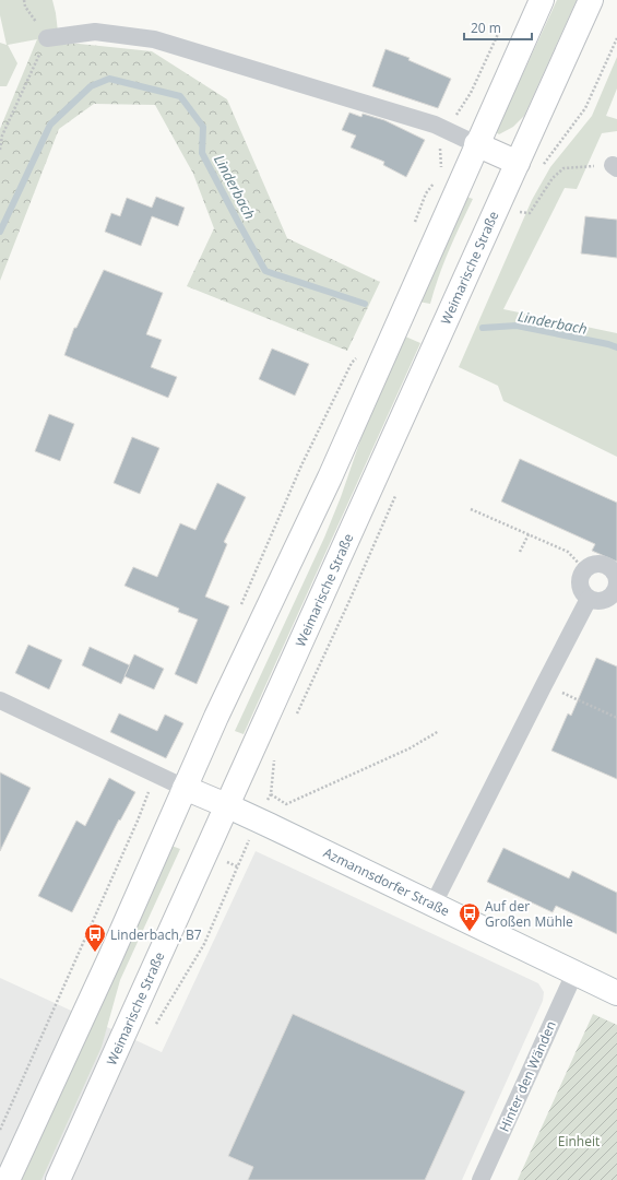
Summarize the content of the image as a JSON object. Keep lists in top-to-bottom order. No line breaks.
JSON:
{"streets":{"main road":["Weimarische Straße","Azmannsdorfer Straße"],"street":["Hinter den Wänden"]},"crossings":[["Weimarische Straße","Azmannsdorfer Straße"],["Azmannsdorfer Straße","Hinter den Wänden"]],"water":["Linderbach"],"parks":["Einheit"],"places":{"bus stop":["Auf der Großen Mühle","Linderbach, B7"]},"scale_bar":"20 m"}
